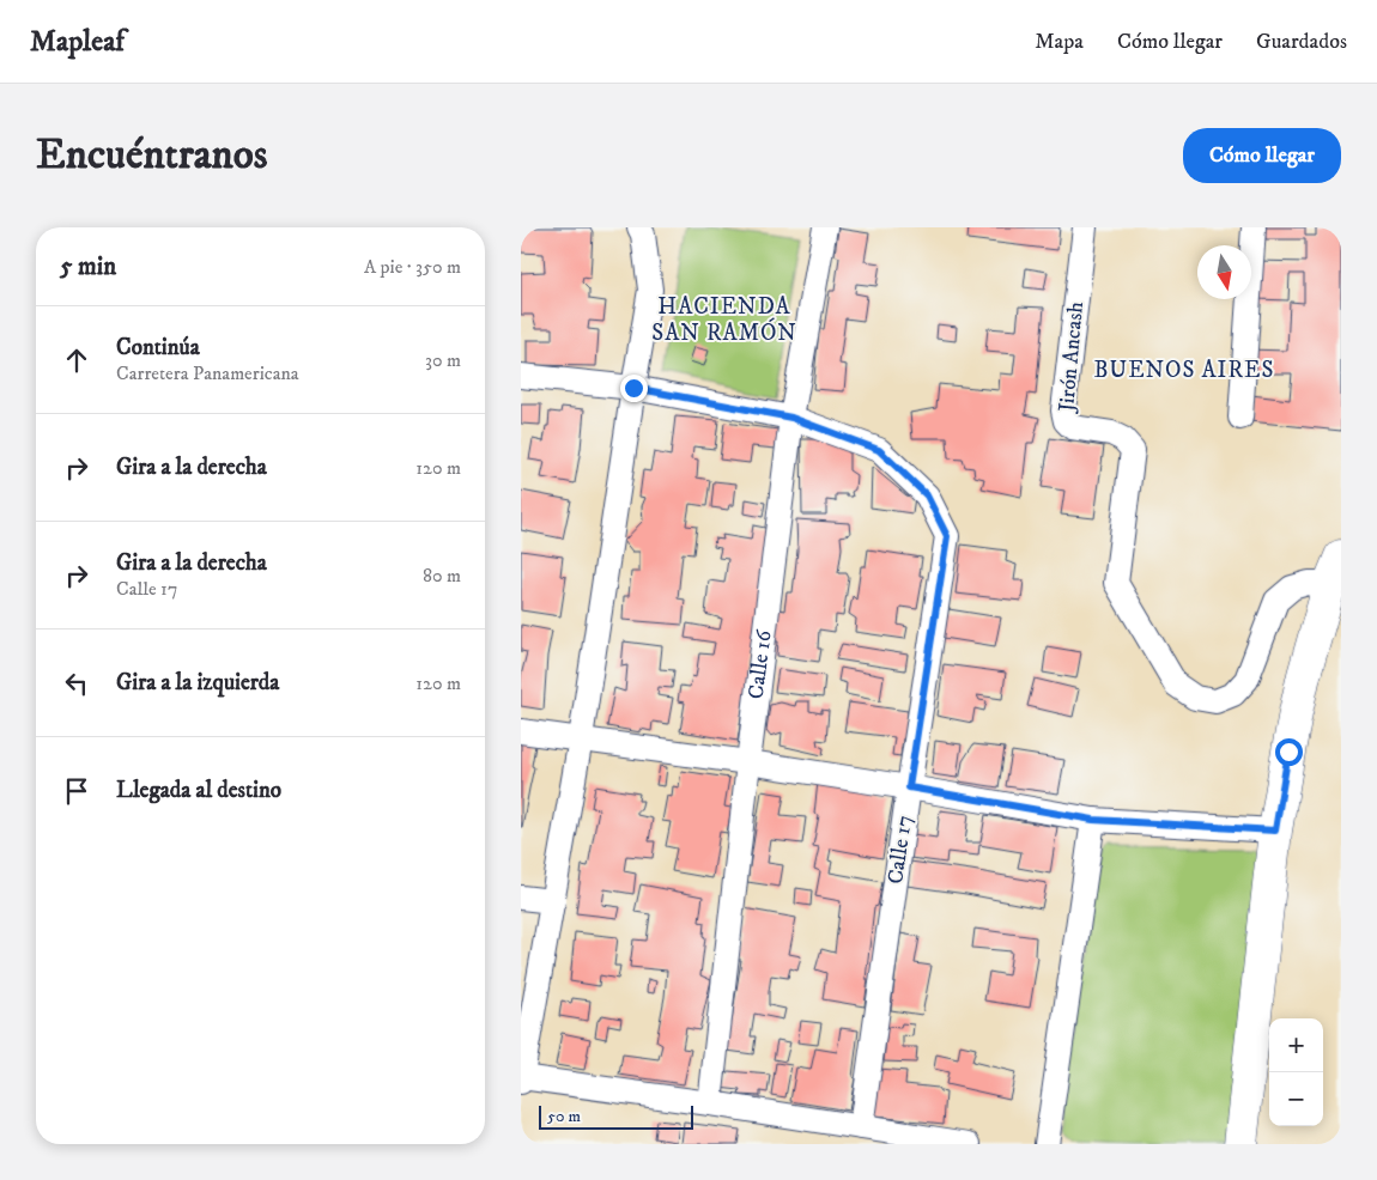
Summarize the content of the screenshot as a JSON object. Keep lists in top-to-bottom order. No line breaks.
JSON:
{"streets":{"street":["Jirón Ancash","Calle 16","Calle 17"]},"crossings":[["Calle 16","Calle 17"]],"districts":["HACIENDA SAN RAMÓN","BUENOS AIRES"],"scale_bar":"50 m","north":"bottom","page":{"header":"Mapleaf","nav":["Mapa","Cómo llegar","Guardados"],"buttons":"Cómo llegar","title":"Encuéntranos","heading":["5 min","A pie · 350 m"],"list":[["Continúa","Carretera Panamericana","30 m"],["Gira a la derecha","120 m"],["Gira a la derecha","Calle 17","80 m"],["Gira a la izquierda","120 m"],"Llegada al destino"],"map_buttons":["+","−"],"scale":"50 m"}}
